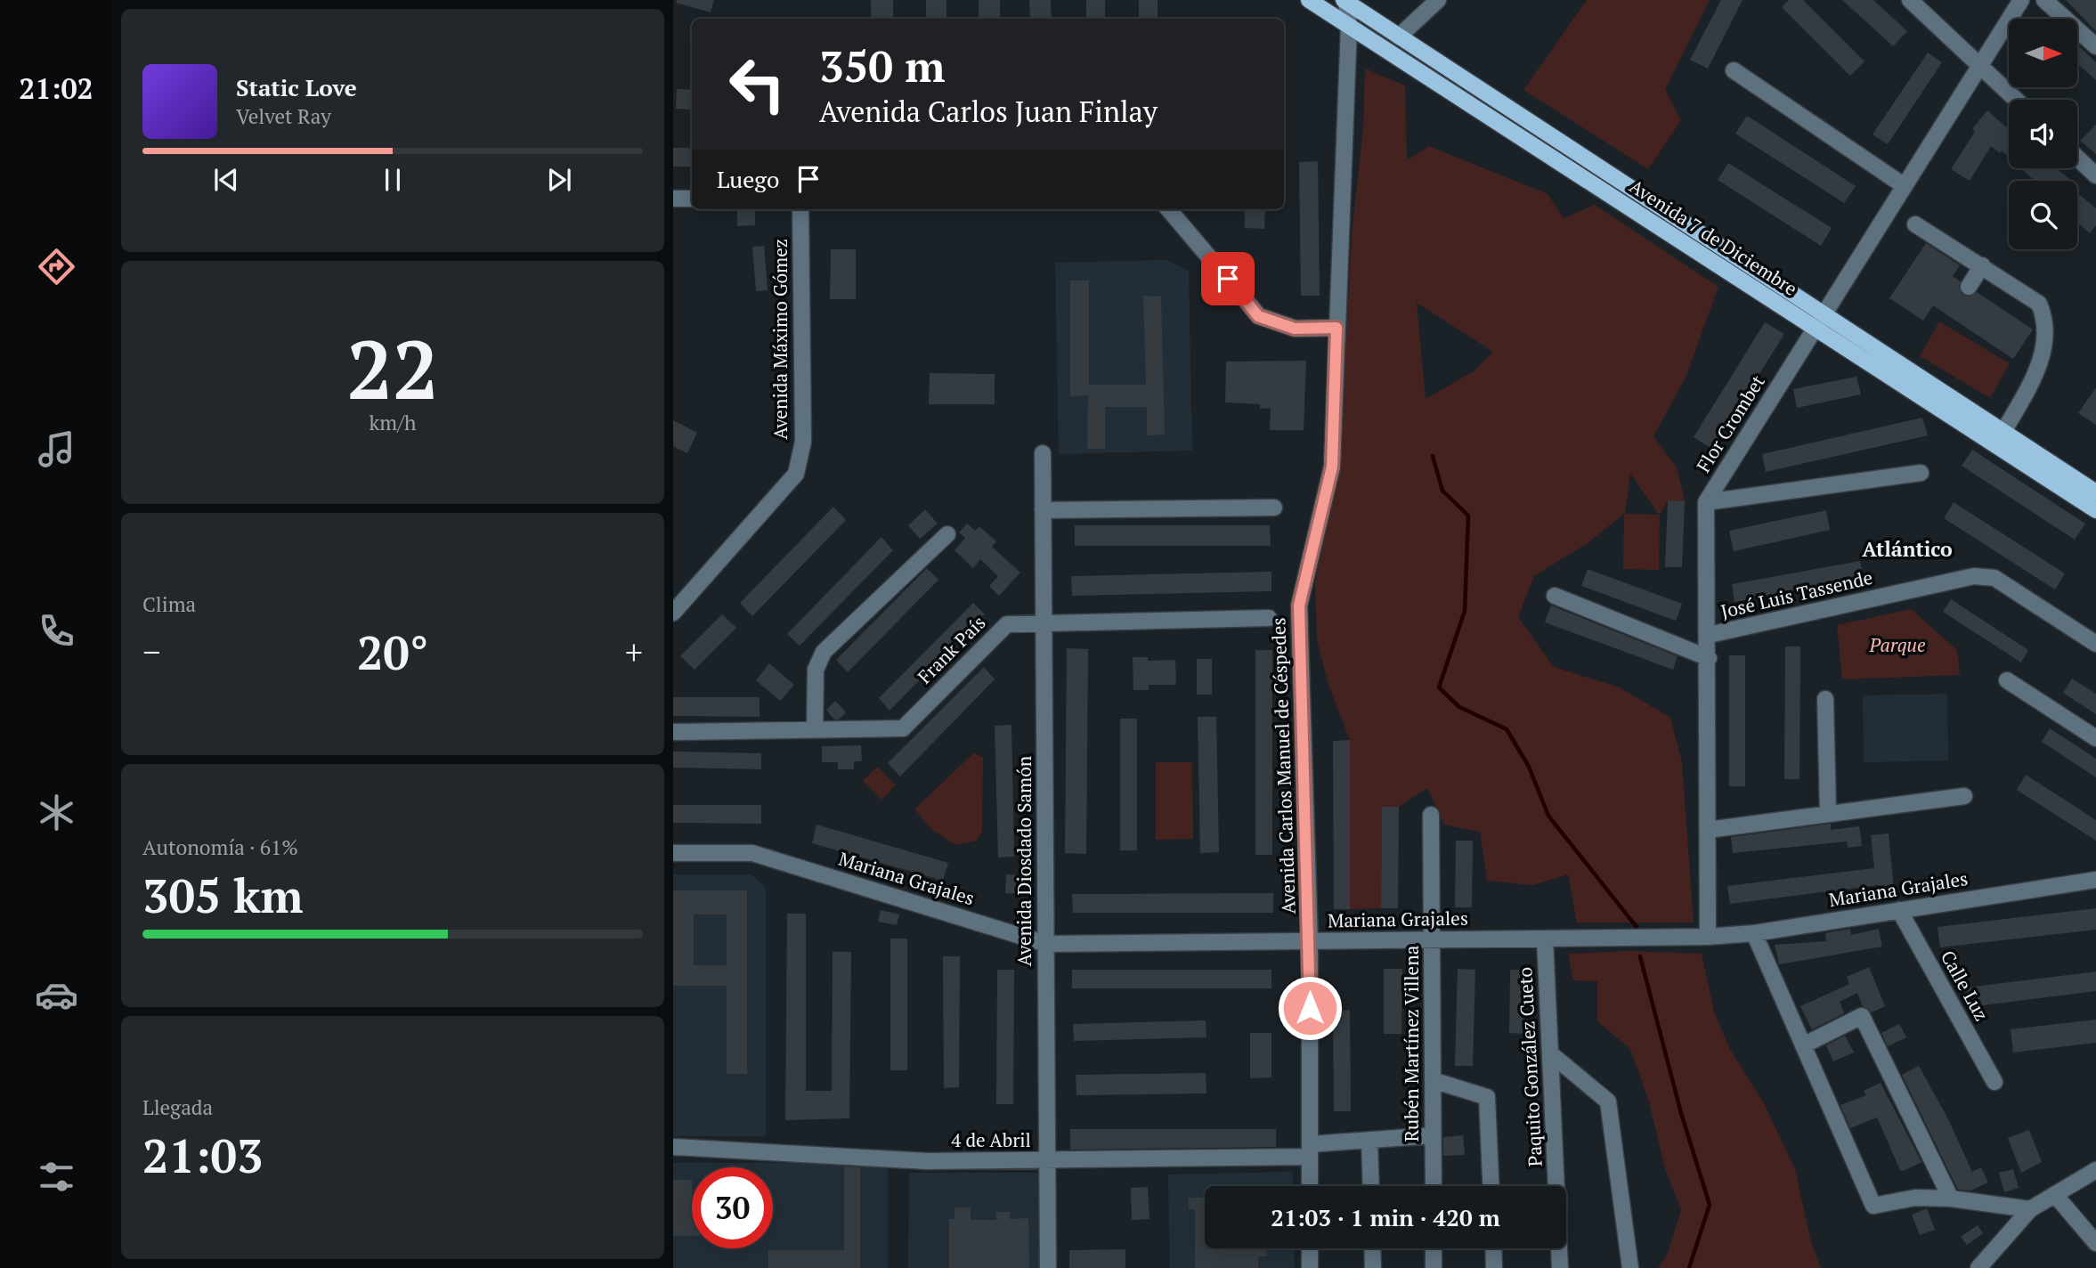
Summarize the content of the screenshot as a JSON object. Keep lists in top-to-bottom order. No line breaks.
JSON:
{"streets":{"main road":["Avenida 7 de Diciembre"],"street":["Avenida Máximo Gómez","Flor Crombet","José Luis Tassende","Frank País","Avenida Carlos Manuel de Céspedes","Avenida Diosdado Samón","Mariana Grajales","Calle Luz","Rubén Martínez Villena","Paquito González Cueto","4 de Abril"]},"crossings":[["Avenida 7 de Diciembre","Flor Crombet"],["Avenida 7 de Diciembre","Avenida Carlos Manuel de Céspedes"],["Flor Crombet","José Luis Tassende"],["Flor Crombet","Mariana Grajales"],["Frank País","Avenida Diosdado Samón"],["Avenida Carlos Manuel de Céspedes","Mariana Grajales"],["Avenida Carlos Manuel de Céspedes","4 de Abril"],["Avenida Diosdado Samón","Mariana Grajales"],["Avenida Diosdado Samón","4 de Abril"],["Mariana Grajales","Calle Luz"],["Mariana Grajales","Rubén Martínez Villena"],["Mariana Grajales","Paquito González Cueto"],["Rubén Martínez Villena","4 de Abril"]],"districts":["Atlántico"],"parks":["Parque"],"north":"right","page":{"tabs":"21:02","turn":["350 m","Avenida Carlos Juan Finlay"],"song":["Static Love","Velvet Ray"],"then":"Luego","tile":[["22","km/h"],"Clima",["Autonomía · 61%","305 km"],["Llegada","21:03"]],"heat":["−","20°","+"],"limit":"30","trip":"21:03 · 1 min · 420 m"}}
